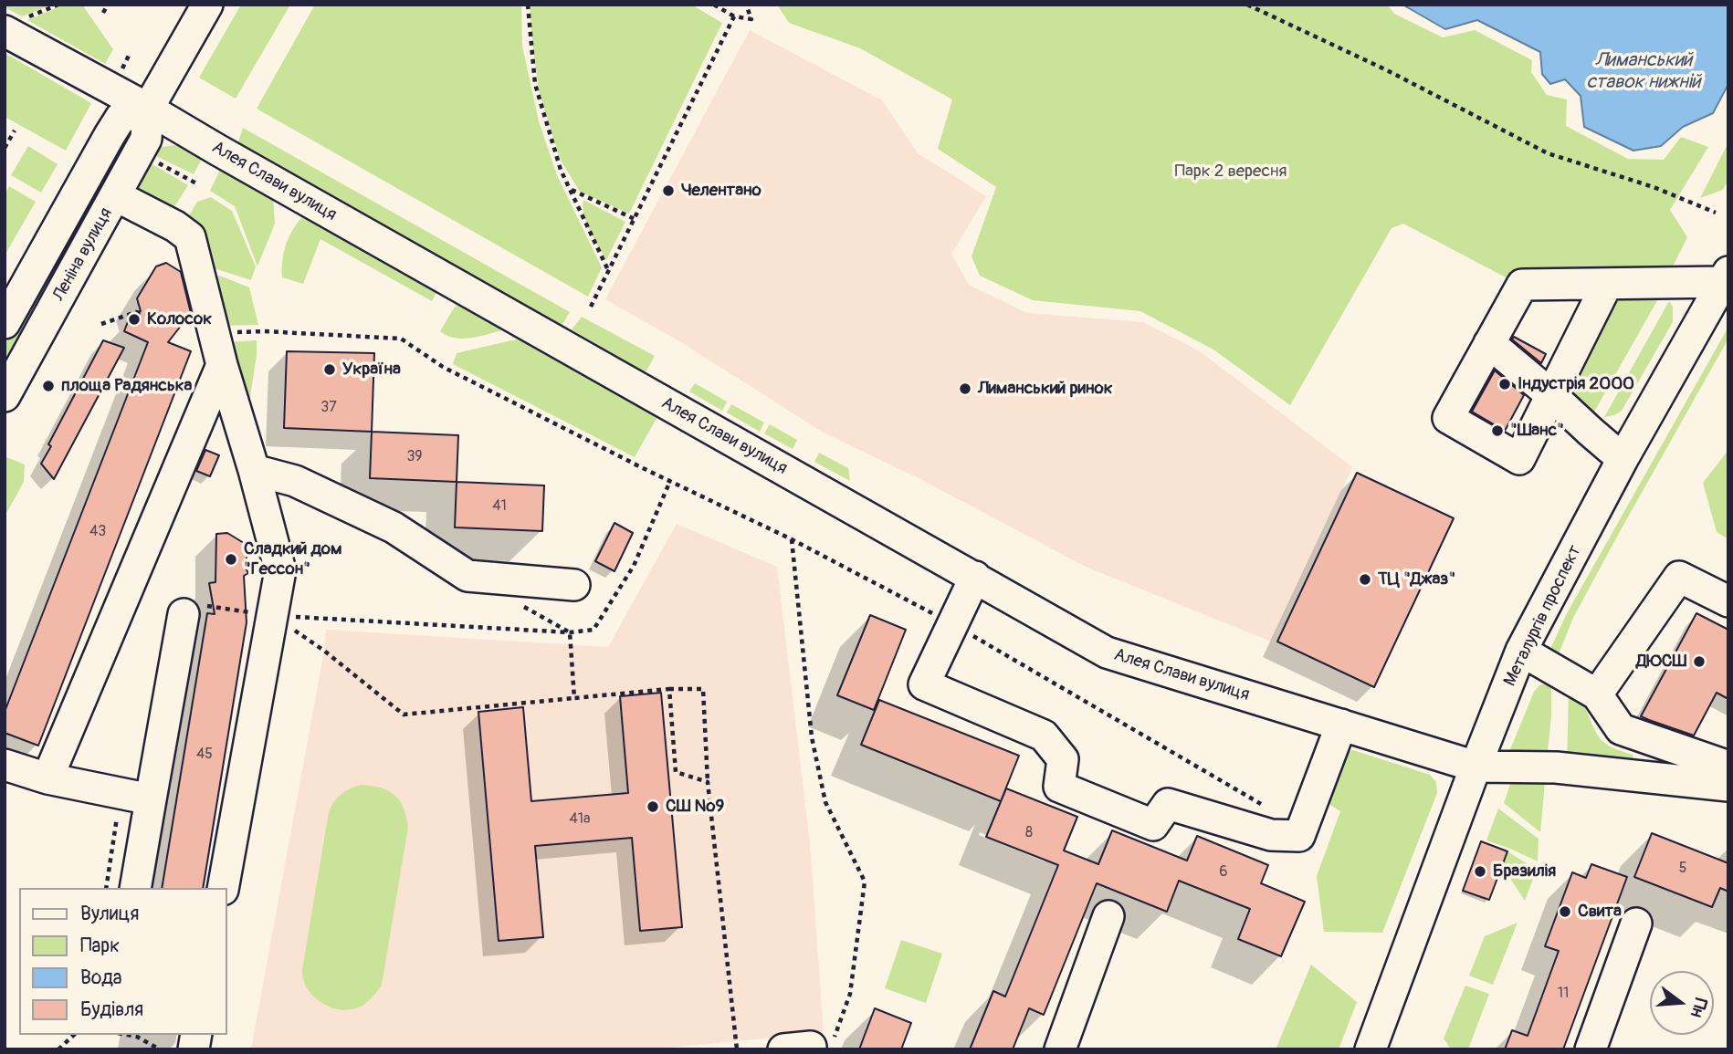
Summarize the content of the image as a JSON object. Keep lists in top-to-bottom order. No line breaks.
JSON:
{"streets":{"street":["Алея Слави вулиця","Леніна вулиця","Металургів проспект"]},"crossings":[["Алея Слави вулиця","Леніна вулиця"],["Алея Слави вулиця","Металургів проспект"]],"water":["Лиманський ставок нижній"],"parks":["Парк 2 вересня"],"places":["Челентано","Колосок","Україна","Індустрія 2000","площа Радянська","Лиманський ринок","\"Шанс\"","Сладкий дом \"Гессон\"","ТЦ \"Джаз\"","ДЮСШ","СШ №9","Бразилія","Свита"],"house_numbers":["37","39","41","43","45","41а","8","5","6","11"],"legend":["Вулиця","Парк","Вода","Будівля"],"north":"right"}
